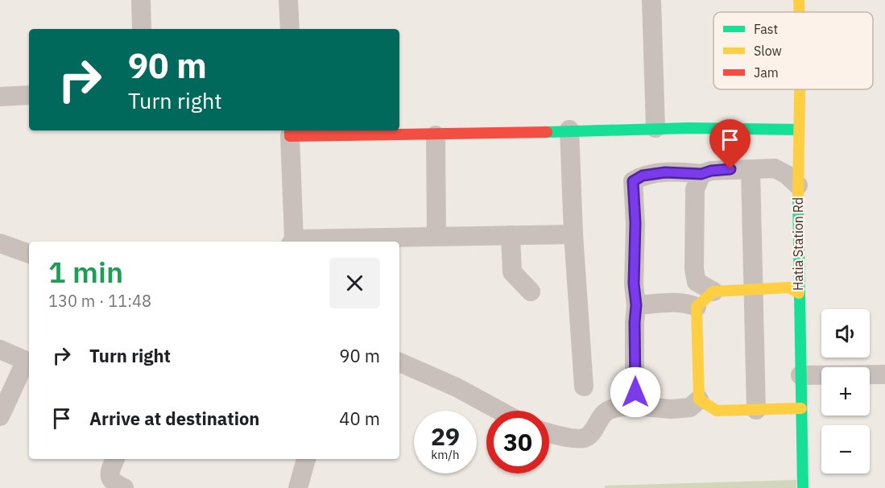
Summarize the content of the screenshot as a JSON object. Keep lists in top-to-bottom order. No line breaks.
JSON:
{"streets":{"street":["Hatia Station Rd"]},"legend":["Fast","Slow","Jam"],"page":{"turn":["90 m","Turn right"],"heading":["1 min","130 m · 11:48"],"map_buttons":["+","−"],"list":[{"name":"Turn right","value":"90 m"},{"name":"Arrive at destination","value":"40 m"}],"speed":"29 km/h","limit":"30"}}
